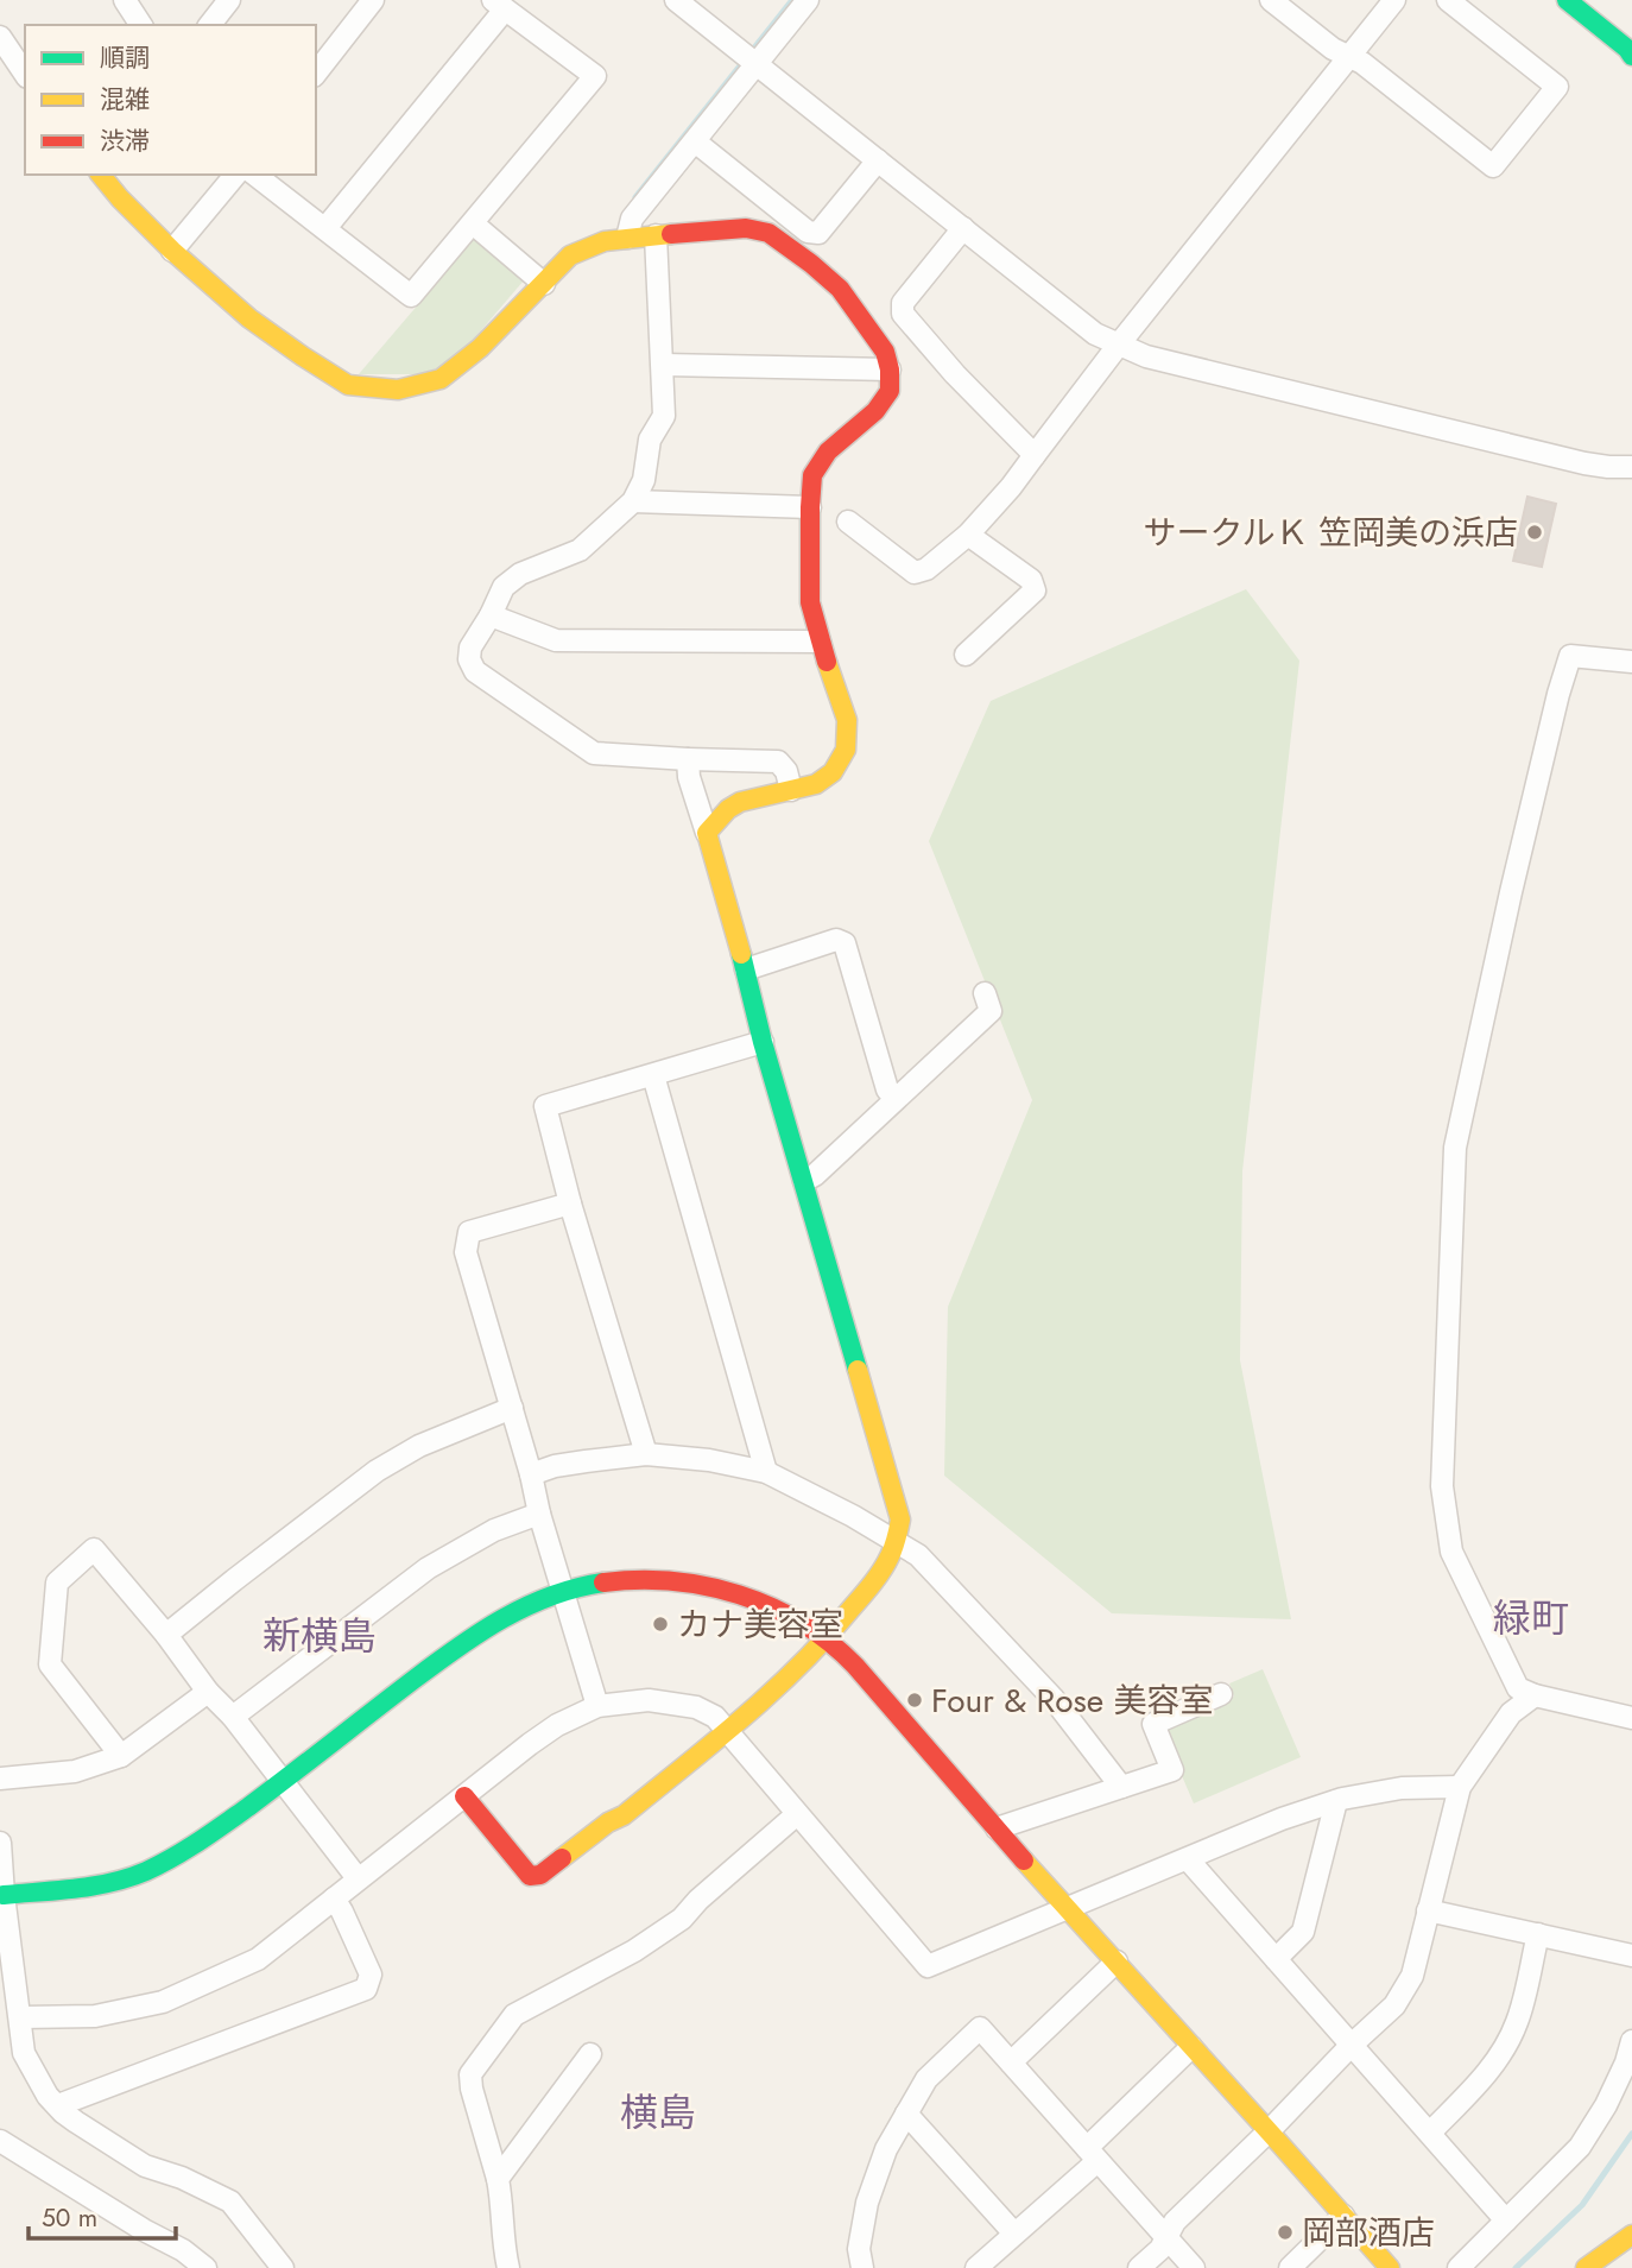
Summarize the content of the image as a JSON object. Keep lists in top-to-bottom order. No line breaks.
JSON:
{"districts":["緑町","新横島","横島"],"places":["サークルＫ 笠岡美の浜店","カナ美容室","Four & Rose 美容室","岡部酒店"],"legend":["順調","混雑","渋滞"],"scale_bar":"50 m"}
